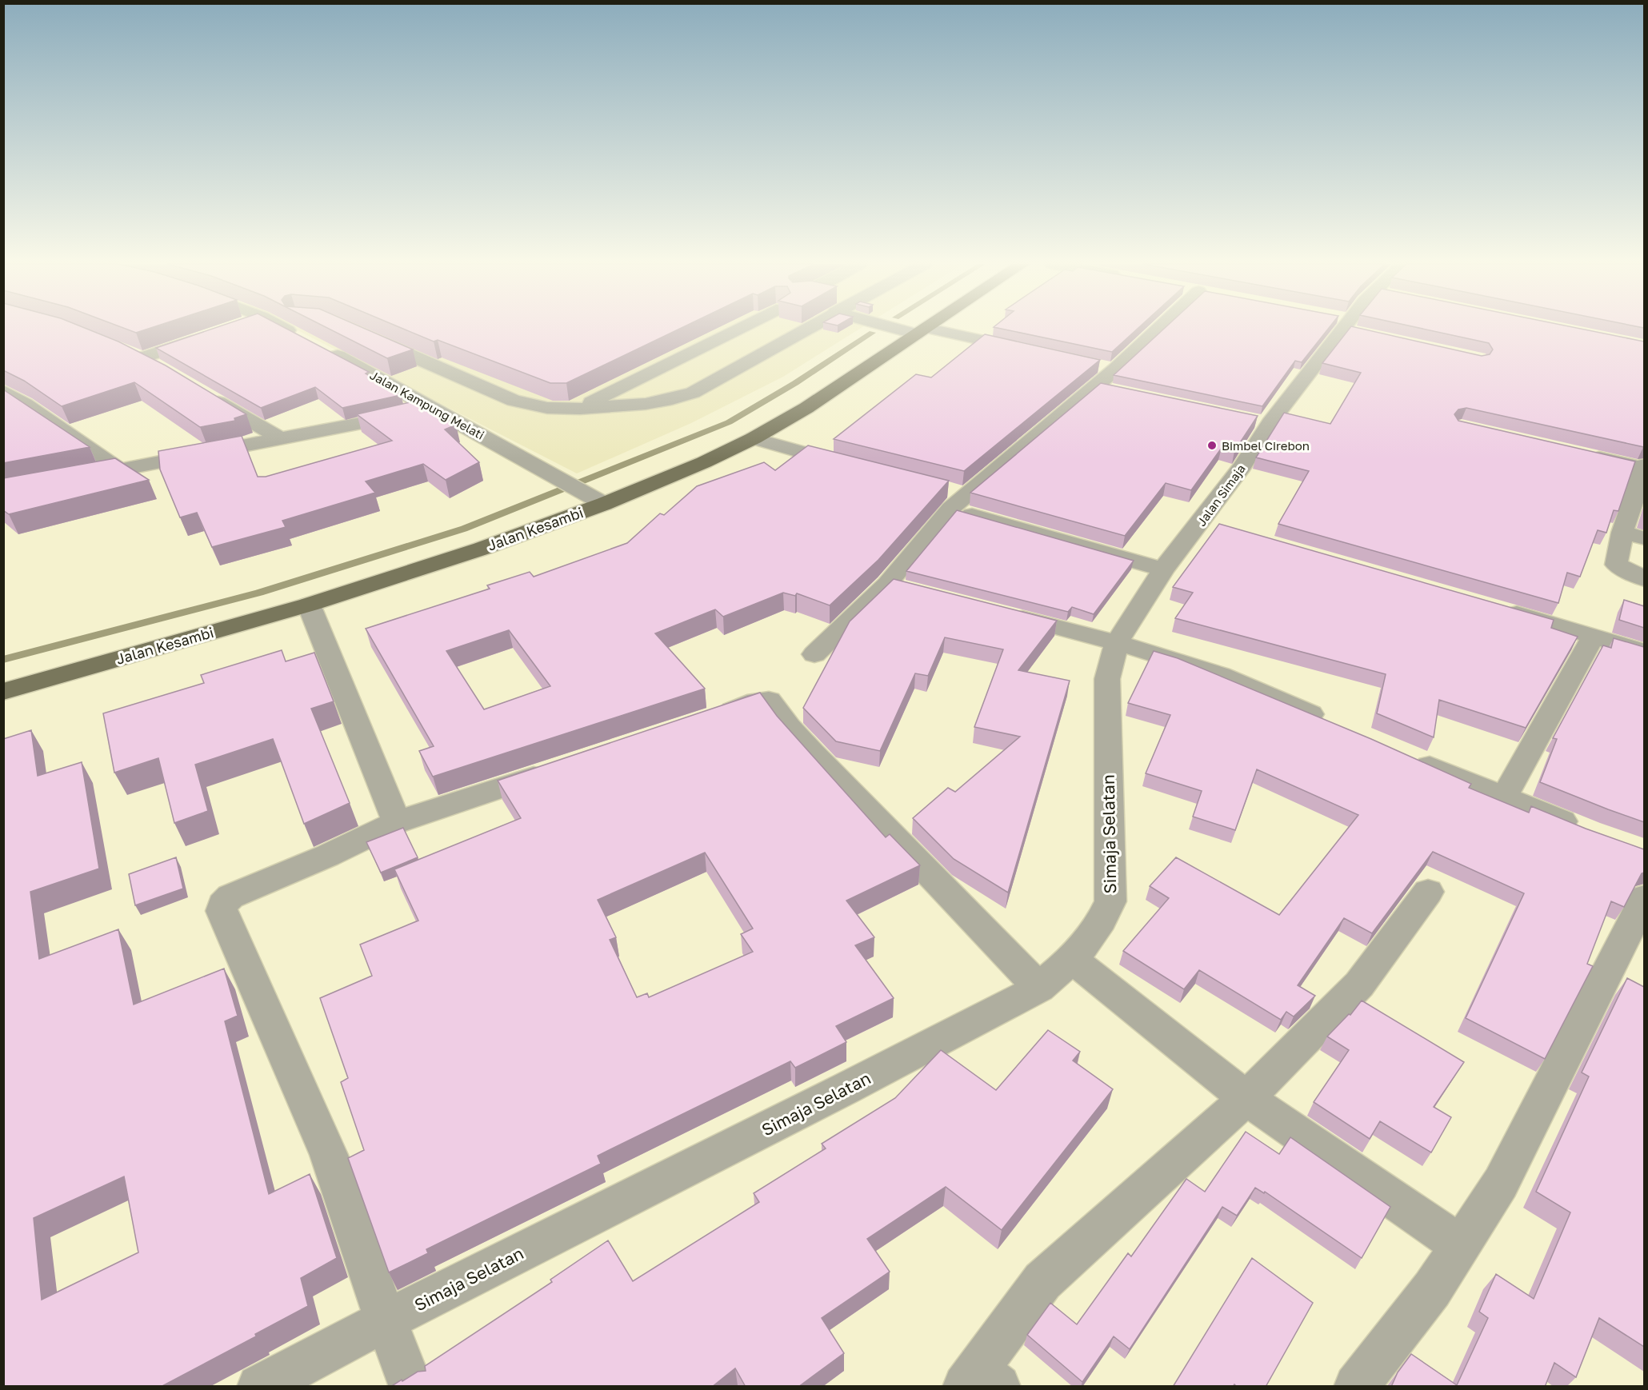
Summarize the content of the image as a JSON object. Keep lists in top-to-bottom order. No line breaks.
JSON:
{"streets":{"main road":["Jalan Kesambi"],"street":["Jalan Kampung Melati","Jalan Simaja","Simaja Selatan"]},"crossings":[["Jalan Kampung Melati","Jalan Kesambi"],["Jalan Simaja","Simaja Selatan"]],"places":["Bimbel Cirebon"]}
